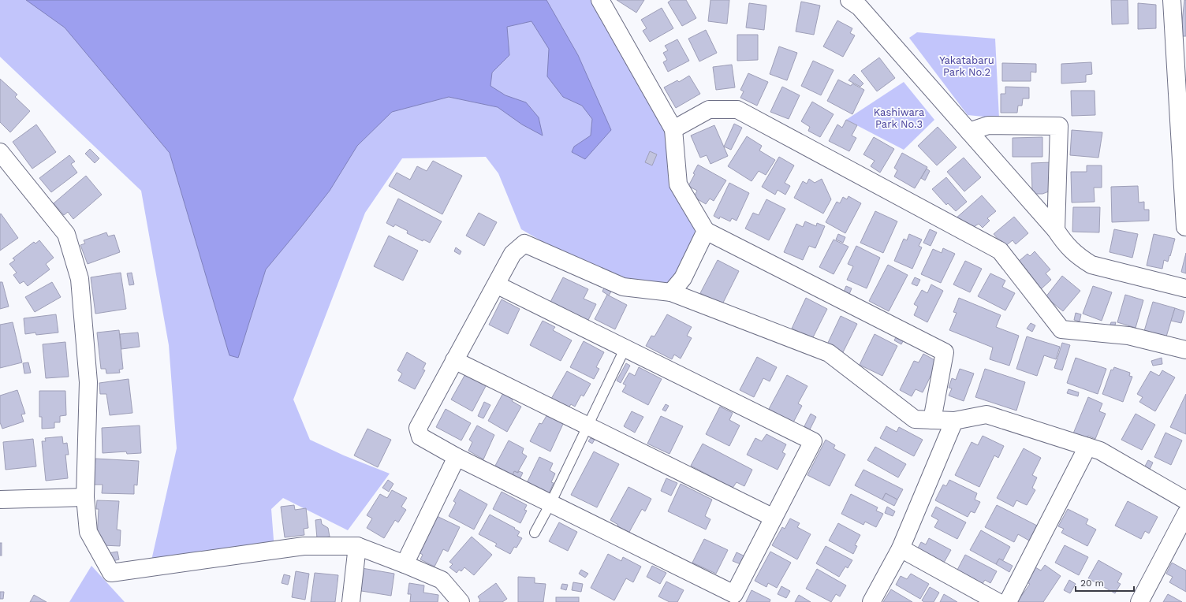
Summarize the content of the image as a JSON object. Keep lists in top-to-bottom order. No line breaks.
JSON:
{"parks":["Yakatabaru Park No.2","Kashiwara Park No.3"],"scale_bar":"20 m"}
